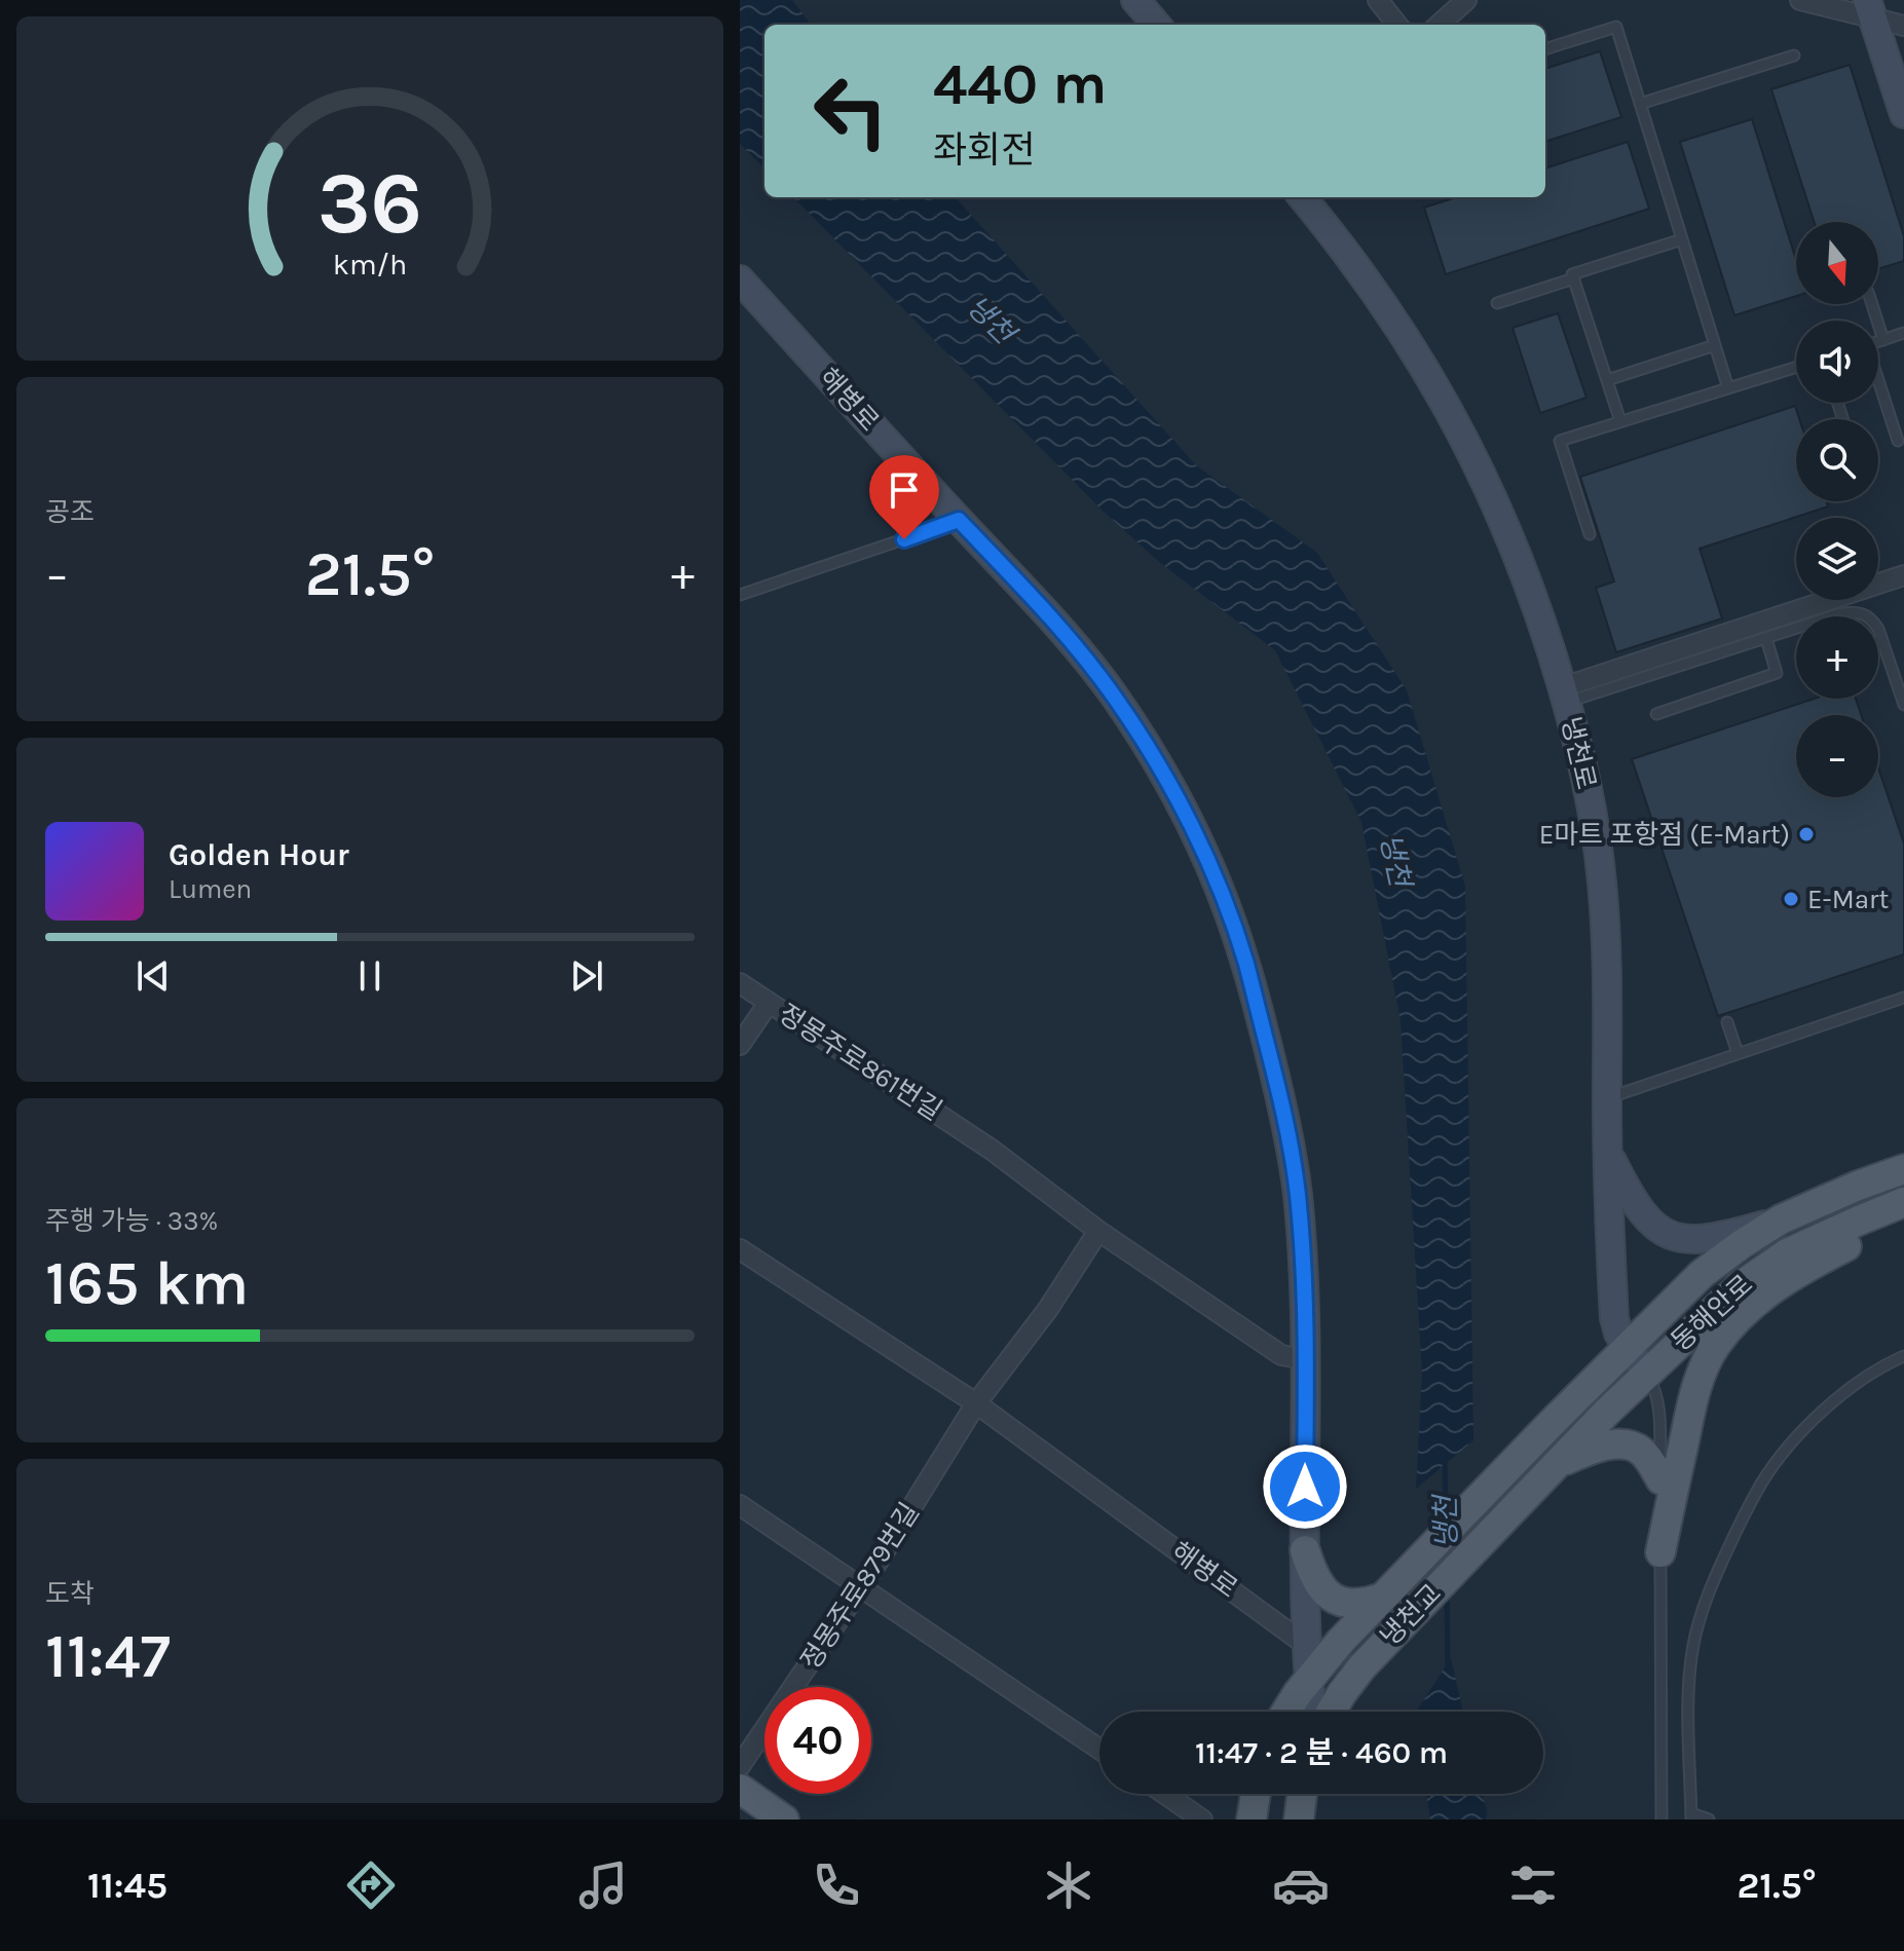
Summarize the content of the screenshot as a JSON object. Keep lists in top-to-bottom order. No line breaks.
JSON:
{"streets":{"main road":["동해안로","냉천교"],"street":["해병로","냉천로","정몽주로861번길","정몽주로879번길"]},"crossings":[["해병로","정몽주로879번길"],["해병로","냉천교"],["냉천로","동해안로"],["정몽주로861번길","정몽주로879번길"],["동해안로","냉천교"]],"water":["냉천"],"places":["E마트 포항점 (E-Mart)","E-Mart"],"north":"bottom","page":{"turn":["440 m","좌회전"],"map_buttons":["+","−"],"tile":["공조",["주행 가능 · 33%","165 km"],["도착","11:47"]],"heat":["−","21.5°","+"],"song":["Golden Hour","Lumen"],"limit":"40","trip":"11:47 · 2 분 · 460 m","tabs":["11:45","21.5°"],"gauge":["36","km/h"]}}
